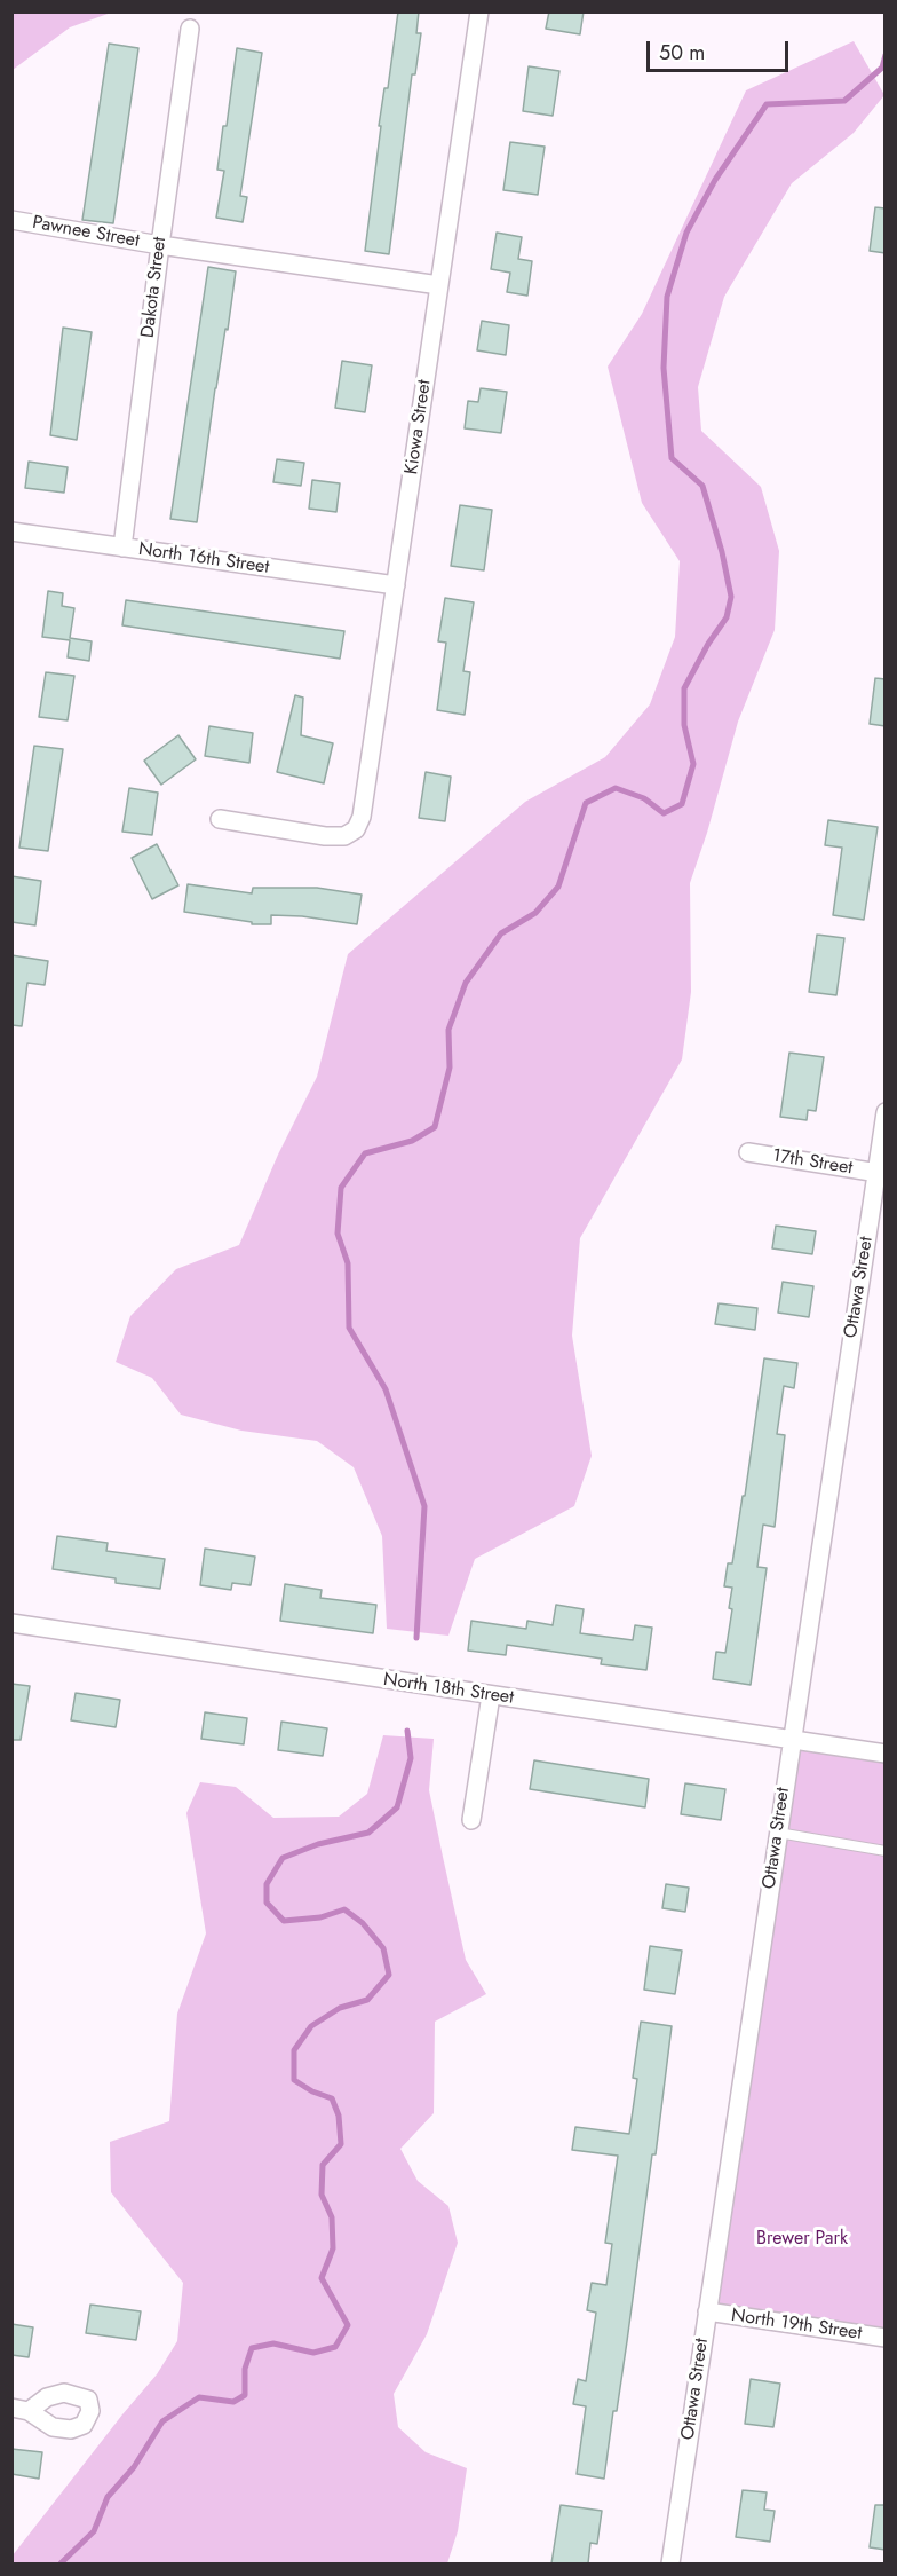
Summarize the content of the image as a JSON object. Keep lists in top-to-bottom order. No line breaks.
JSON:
{"streets":{"street":["Pawnee Street","Dakota Street","Kiowa Street","North 16th Street","17th Street","Ottawa Street","North 18th Street","North 19th Street"]},"crossings":[["Pawnee Street","Dakota Street"],["Pawnee Street","Kiowa Street"],["Dakota Street","North 16th Street"],["Kiowa Street","North 16th Street"],["17th Street","Ottawa Street"],["Ottawa Street","North 18th Street"],["Ottawa Street","North 19th Street"]],"parks":["Brewer Park"],"scale_bar":"50 m"}
